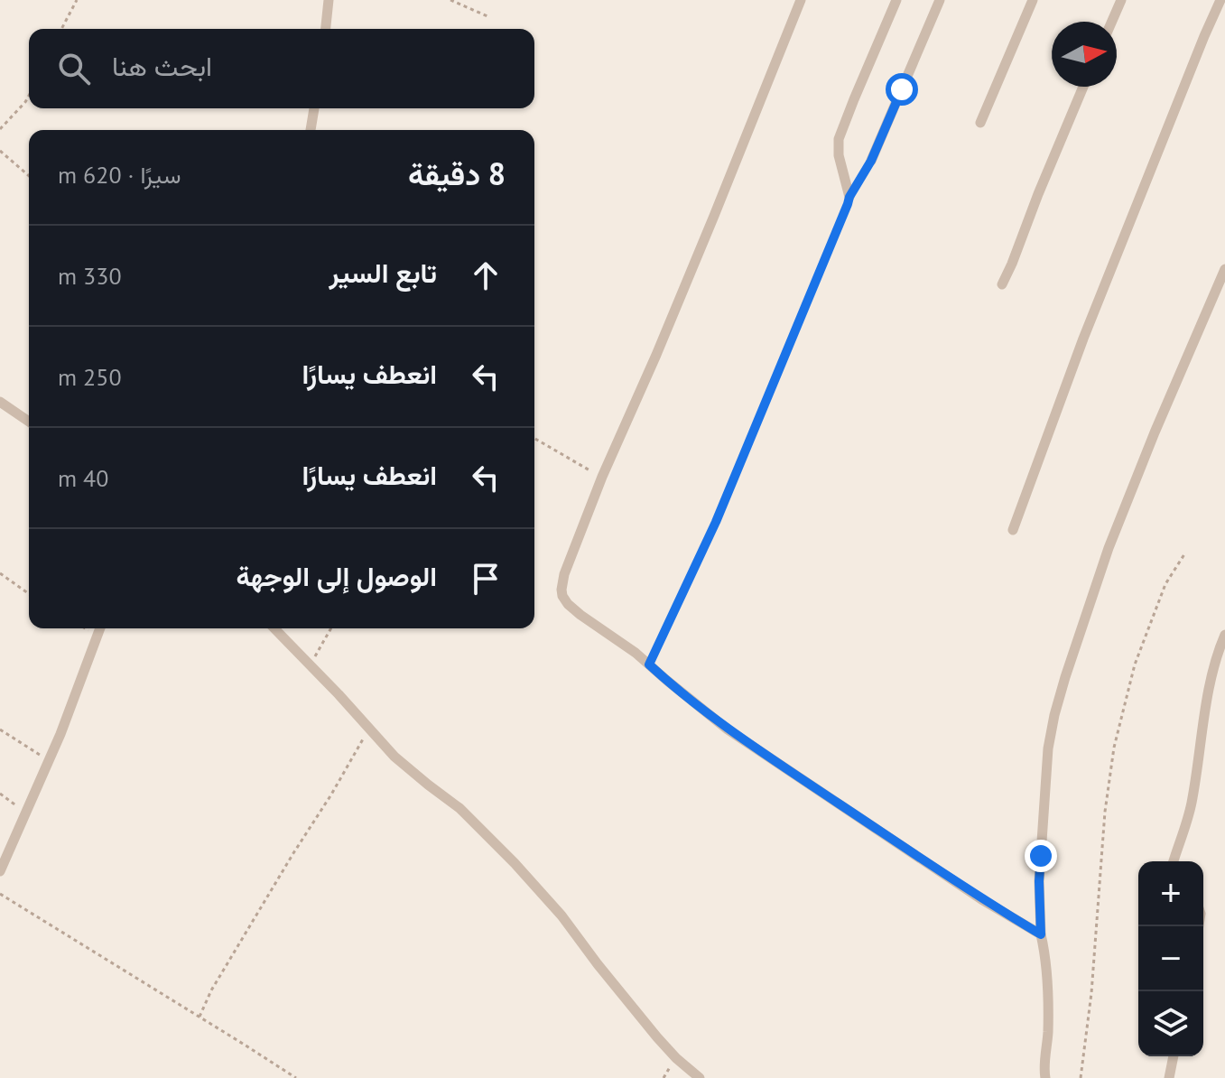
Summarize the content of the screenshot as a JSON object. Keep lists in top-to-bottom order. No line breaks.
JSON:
{"north":"right","page":{"search":"ابحث هنا","heading":["8 دقيقة","سيرًا · 620 m"],"list":[["تابع السير","330 m"],["انعطف يسارًا","250 m"],["انعطف يسارًا","40 m"],"الوصول إلى الوجهة"],"map_buttons":["+","−"]}}
